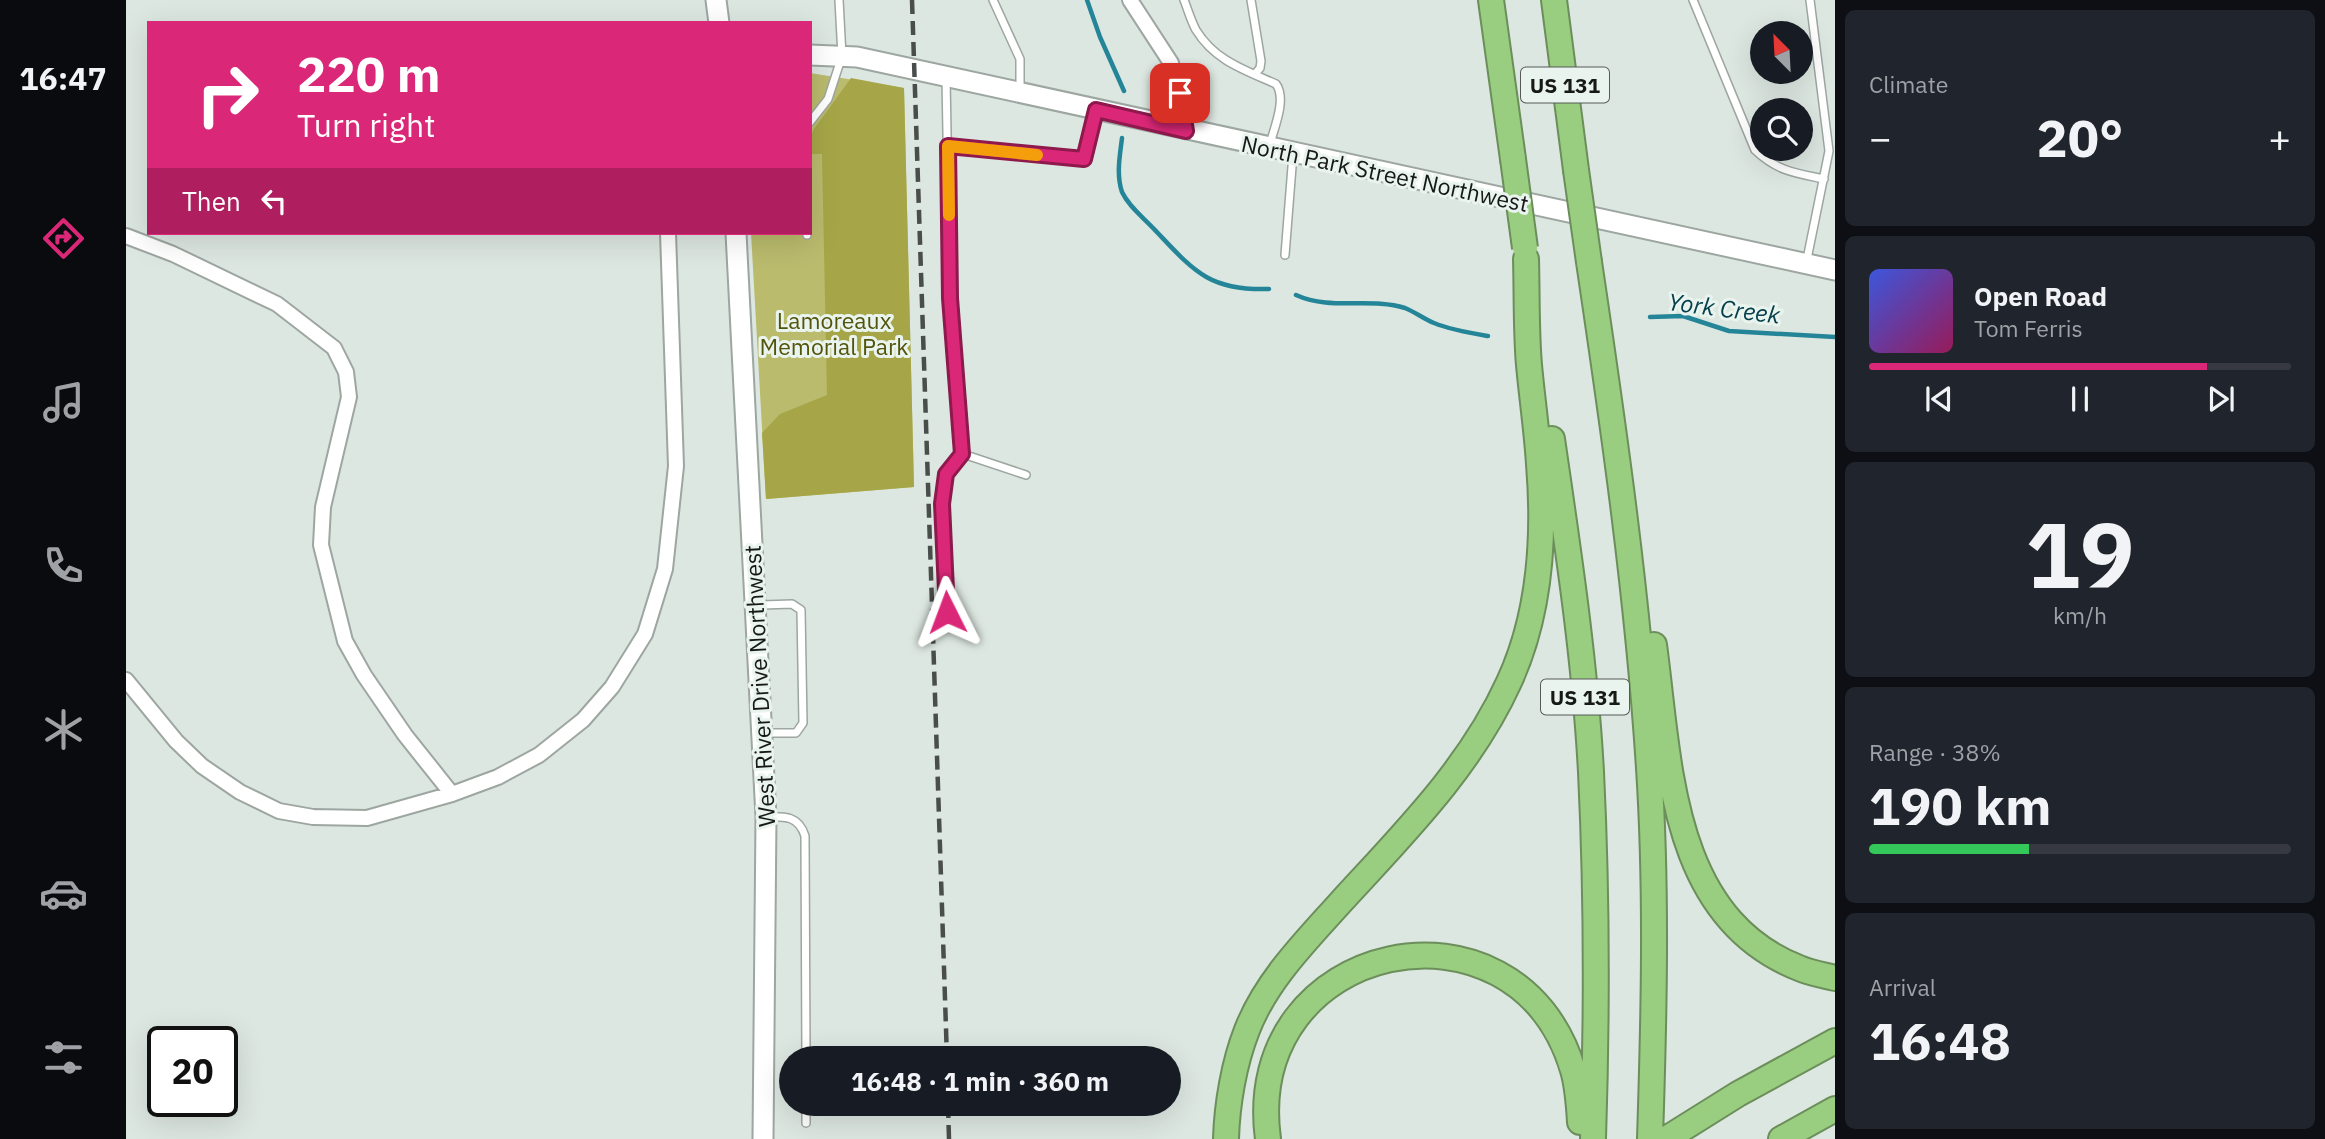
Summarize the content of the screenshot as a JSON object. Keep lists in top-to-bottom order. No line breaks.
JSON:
{"streets":{"highway":["US 131"],"main road":["North Park Street Northwest","West River Drive Northwest"]},"water":["York Creek"],"parks":["Lamoreaux Memorial Park"],"north":"top left","page":{"tabs":"16:47","tile":["Climate",["19","km/h"],["Range · 38%","190 km"],["Arrival","16:48"]],"turn":["220 m","Turn right"],"heat":["−","20°","+"],"then":"Then","song":["Open Road","Tom Ferris"],"limit":"20","trip":"16:48 · 1 min · 360 m"}}
